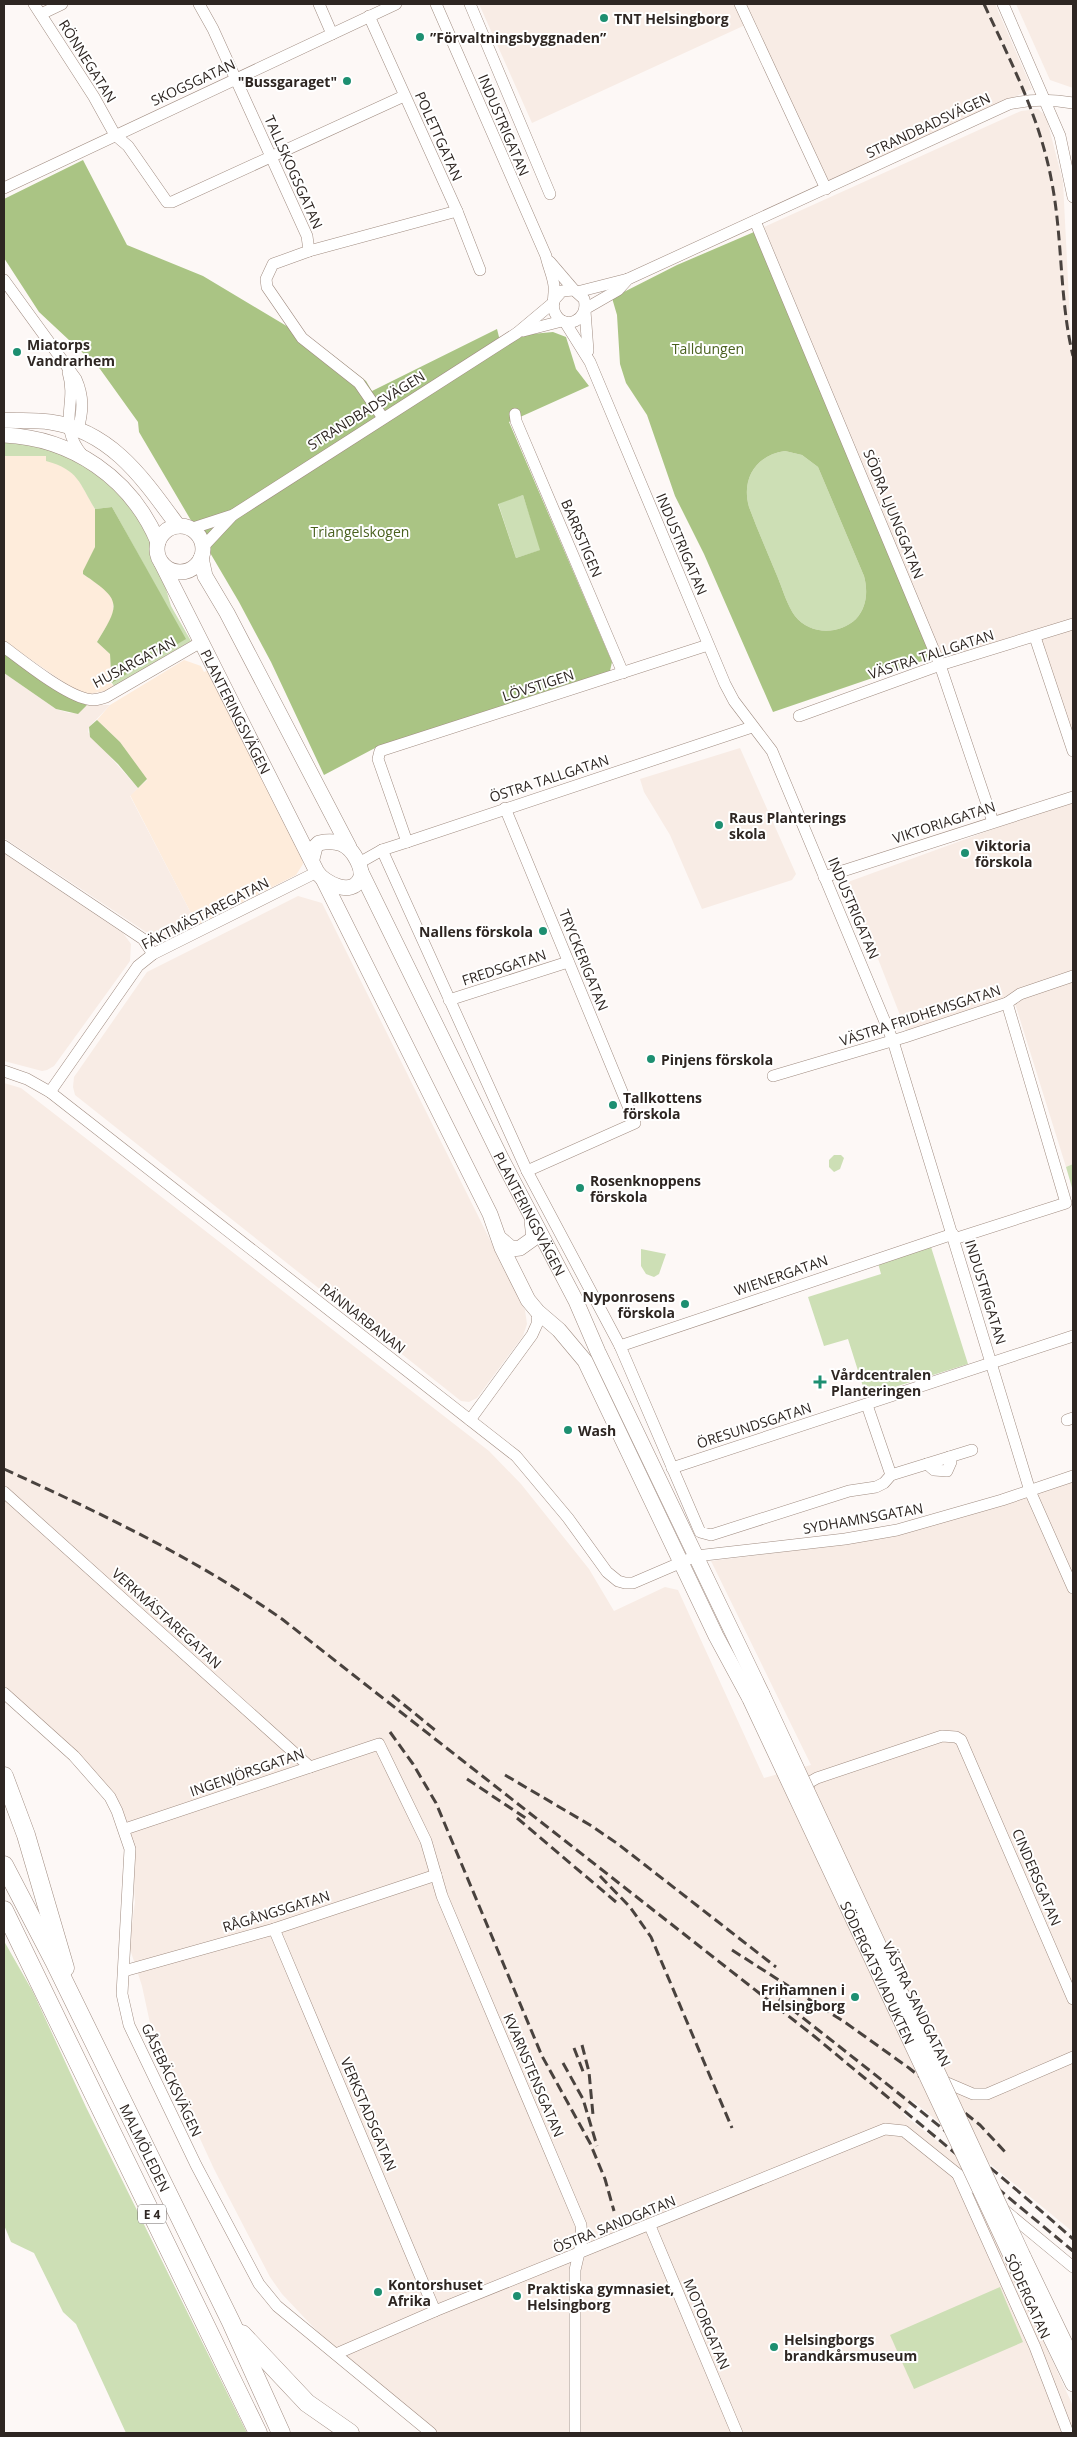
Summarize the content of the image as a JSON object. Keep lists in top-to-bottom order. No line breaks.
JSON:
{"streets":{"highway":["MALMÖLEDEN","E 4"],"main road":["PLANTERINGSVÄGEN","SÖDERGATSVIADUKTEN"],"street":["RÖNNEGATAN","SKOGSGATAN","INDUSTRIGATAN","STRANDBADSVÄGEN","POLETTGATAN","TALLSKOGSGATAN","SÖDRA LJUNGGATAN","BARRSTIGEN","VÄSTRA TALLGATAN","HUSARGATAN","LÖVSTIGEN","ÖSTRA TALLGATAN","VIKTORIAGATAN","FÄKTMÄSTAREGATAN","TRYCKERIGATAN","FREDSGATAN","VÄSTRA FRIDHEMSGATAN","WIENERGATAN","RÄNNARBANAN","ÖRESUNDSGATAN","SYDHAMNSGATAN","VERKMÄSTAREGATAN","INGENJÖRSGATAN","CINDERSGATAN","RÅGÅNGSGATAN","VÄSTRA SANDGATAN","KVARNSTENSGATAN","GÅSEBÄCKSVÄGEN","VERKSTADSGATAN","ÖSTRA SANDGATAN","SÖDERGATAN","MOTORGATAN"]},"crossings":[["RÖNNEGATAN","SKOGSGATAN"],["RÖNNEGATAN","TALLSKOGSGATAN"],["SKOGSGATAN","POLETTGATAN"],["SKOGSGATAN","TALLSKOGSGATAN"],["INDUSTRIGATAN","STRANDBADSVÄGEN"],["INDUSTRIGATAN","LÖVSTIGEN"],["INDUSTRIGATAN","ÖSTRA TALLGATAN"],["INDUSTRIGATAN","VIKTORIAGATAN"],["INDUSTRIGATAN","VÄSTRA FRIDHEMSGATAN"],["INDUSTRIGATAN","WIENERGATAN"],["INDUSTRIGATAN","ÖRESUNDSGATAN"],["INDUSTRIGATAN","SYDHAMNSGATAN"],["STRANDBADSVÄGEN","TALLSKOGSGATAN"],["STRANDBADSVÄGEN","SÖDRA LJUNGGATAN"],["STRANDBADSVÄGEN","PLANTERINGSVÄGEN"],["SÖDRA LJUNGGATAN","VÄSTRA TALLGATAN"],["SÖDRA LJUNGGATAN","VIKTORIAGATAN"],["BARRSTIGEN","LÖVSTIGEN"],["HUSARGATAN","PLANTERINGSVÄGEN"],["LÖVSTIGEN","ÖSTRA TALLGATAN"],["PLANTERINGSVÄGEN","ÖSTRA TALLGATAN"],["PLANTERINGSVÄGEN","FÄKTMÄSTAREGATAN"],["PLANTERINGSVÄGEN","TRYCKERIGATAN"],["PLANTERINGSVÄGEN","FREDSGATAN"],["PLANTERINGSVÄGEN","WIENERGATAN"],["PLANTERINGSVÄGEN","RÄNNARBANAN"],["PLANTERINGSVÄGEN","ÖRESUNDSGATAN"],["PLANTERINGSVÄGEN","SYDHAMNSGATAN"],["PLANTERINGSVÄGEN","SÖDERGATSVIADUKTEN"],["ÖSTRA TALLGATAN","FÄKTMÄSTAREGATAN"],["ÖSTRA TALLGATAN","TRYCKERIGATAN"],["FÄKTMÄSTAREGATAN","RÄNNARBANAN"],["TRYCKERIGATAN","FREDSGATAN"],["VÄSTRA FRIDHEMSGATAN","WIENERGATAN"],["RÄNNARBANAN","SYDHAMNSGATAN"],["RÄNNARBANAN","SÖDERGATSVIADUKTEN"],["SYDHAMNSGATAN","SÖDERGATSVIADUKTEN"],["VERKMÄSTAREGATAN","INGENJÖRSGATAN"],["INGENJÖRSGATAN","KVARNSTENSGATAN"],["INGENJÖRSGATAN","GÅSEBÄCKSVÄGEN"],["CINDERSGATAN","VÄSTRA SANDGATAN"],["RÅGÅNGSGATAN","KVARNSTENSGATAN"],["RÅGÅNGSGATAN","GÅSEBÄCKSVÄGEN"],["RÅGÅNGSGATAN","VERKSTADSGATAN"],["KVARNSTENSGATAN","ÖSTRA SANDGATAN"],["GÅSEBÄCKSVÄGEN","ÖSTRA SANDGATAN"],["VERKSTADSGATAN","ÖSTRA SANDGATAN"],["ÖSTRA SANDGATAN","SÖDERGATAN"],["ÖSTRA SANDGATAN","MOTORGATAN"]],"parks":["Talldungen","Triangelskogen"],"places":{"other":["TNT Helsingborg","”Förvaltningsbyggnaden”","\"Bussgaraget\"","Miatorps Vandrarhem","Raus Planterings skola","Viktoria förskola","Nallens förskola","Pinjens förskola","Tallkottens förskola","Rosenknoppens förskola","Nyponrosens förskola","Wash","Frihamnen i Helsingborg","Kontorshuset Afrika","Praktiska gymnasiet, Helsingborg","Helsingborgs brandkårsmuseum"],"health":["Vårdcentralen Planteringen"]}}
